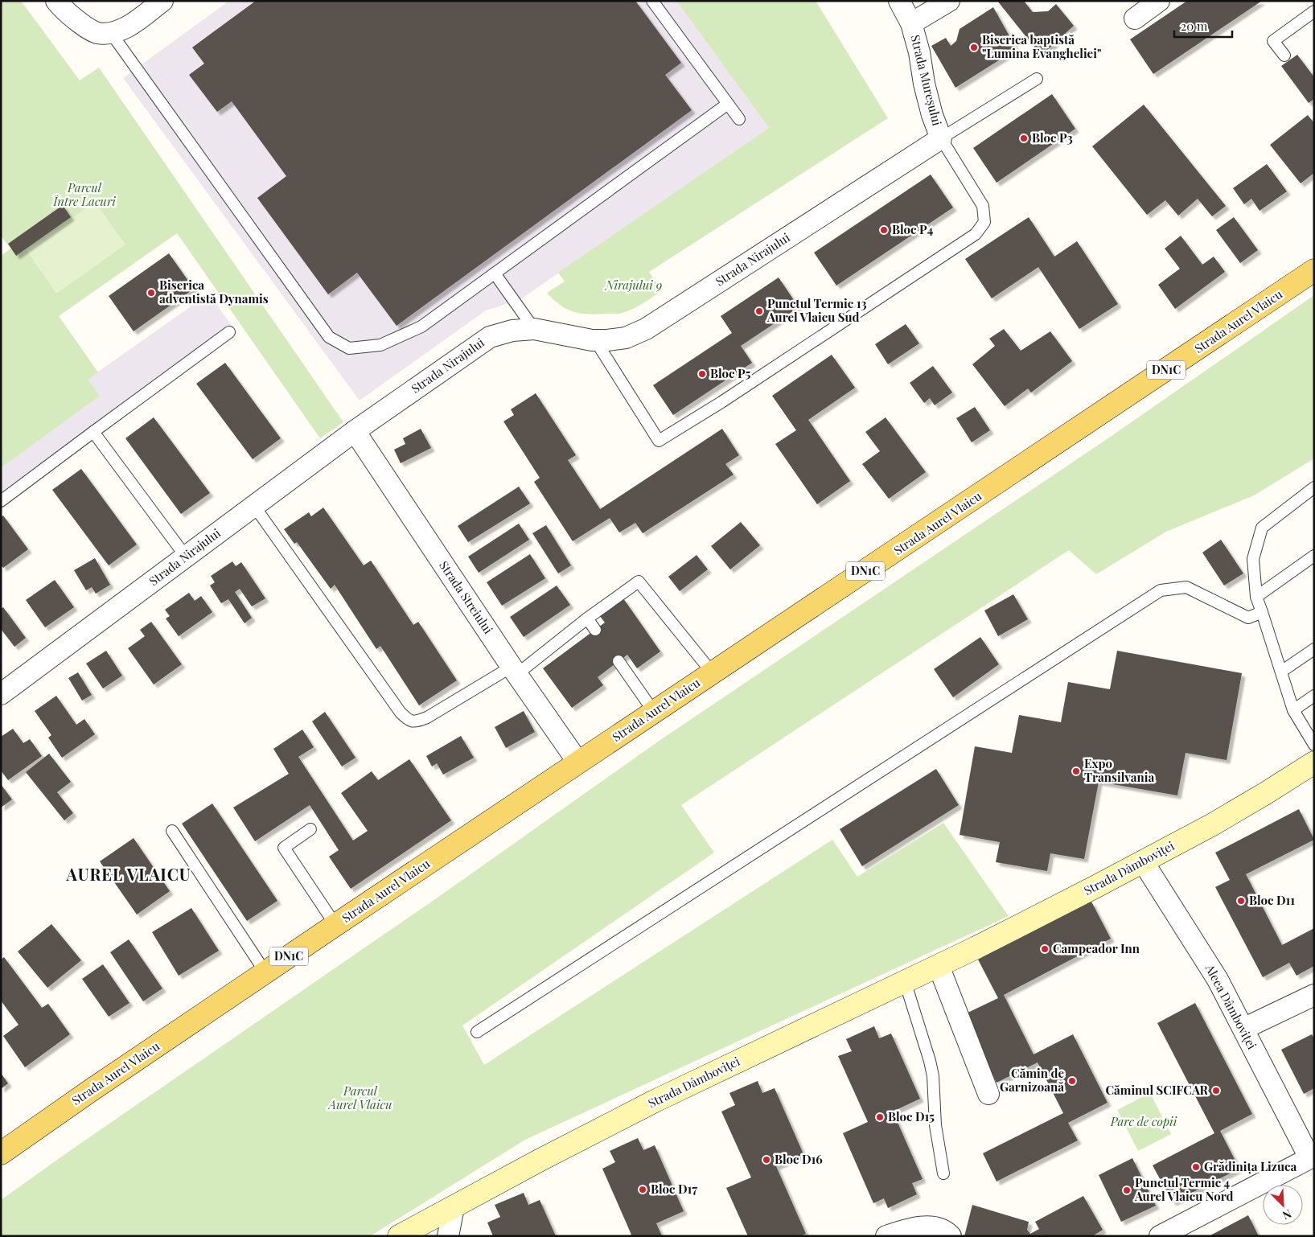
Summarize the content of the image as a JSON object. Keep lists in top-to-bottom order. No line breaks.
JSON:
{"streets":{"main road":["Strada Aurel Vlaicu","DN1C"],"street":["Strada Mureșului","Strada Nirajului","Strada Streiului","Strada Dâmboviței","Aleea Dâmboviței"]},"crossings":[["Strada Mureșului","Strada Nirajului"],["Strada Nirajului","Strada Streiului"],["Strada Aurel Vlaicu","Strada Streiului"],["Strada Dâmboviței","Aleea Dâmboviței"]],"districts":["AUREL VLAICU"],"parks":["Parcul Între Lacuri","Nirajului 9","Parcul Aurel Vlaicu","Parc de copii"],"places":["Biserica baptistă \"Lumina Evangheliei\"","Bloc P3","Bloc P4","Biserica adventistă Dynamis","Punctul Termic 13 Aurel Vlaicu Sud","Bloc P5","Expo Transilvania","Bloc D11","Campeador Inn","Cămin de Garnizoană","Căminul SCIFCAR","Bloc D15","Bloc D16","Grădinița Lizuca","Bloc D17","Punctul Termic 4 Aurel Vlaicu Nord"],"scale_bar":"20 m","north":"bottom right"}
